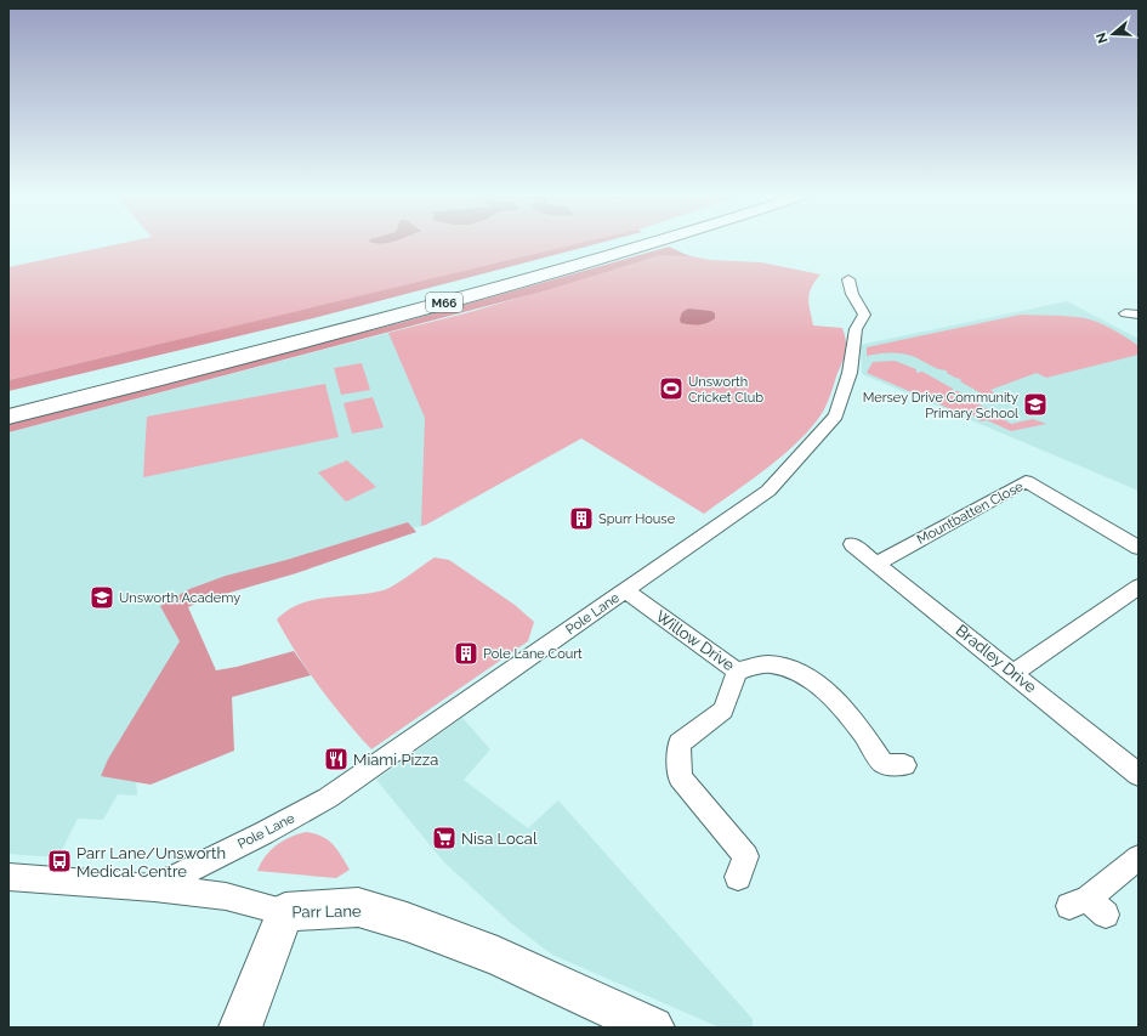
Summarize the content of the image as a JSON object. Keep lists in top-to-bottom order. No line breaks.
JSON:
{"streets":{"highway":["M66"],"street":["Mountbatten Close","Pole Lane","Willow Drive","Bradley Drive","Parr Lane"]},"crossings":[["Mountbatten Close","Bradley Drive"],["Pole Lane","Willow Drive"],["Pole Lane","Parr Lane"]],"places":{"sports":["Unsworth Cricket Club"],"school or university":["Mersey Drive Community Primary School","Unsworth Academy"],"building":["Spurr House","Pole Lane Court"],"restaurant":["Miami Pizza"],"supermarket":["Nisa Local"],"bus stop":["Parr Lane/Unsworth Medical Centre"]},"north":"left"}
